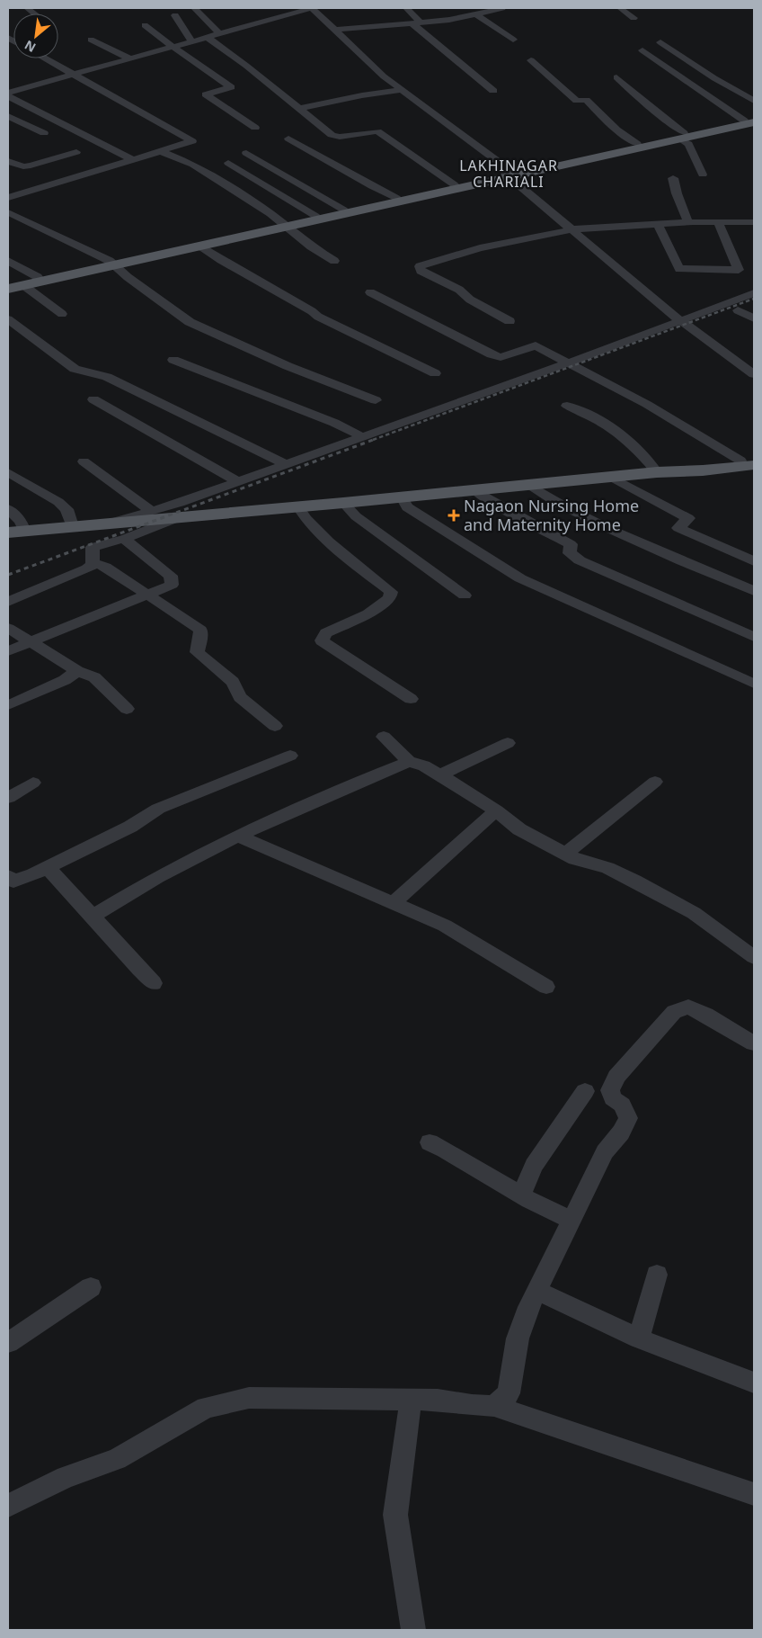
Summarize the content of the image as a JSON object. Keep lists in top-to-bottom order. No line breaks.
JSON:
{"districts":["LAKHINAGAR CHARIALI"],"places":{"health":["Nagaon Nursing Home and Maternity Home"]},"north":"bottom left"}
